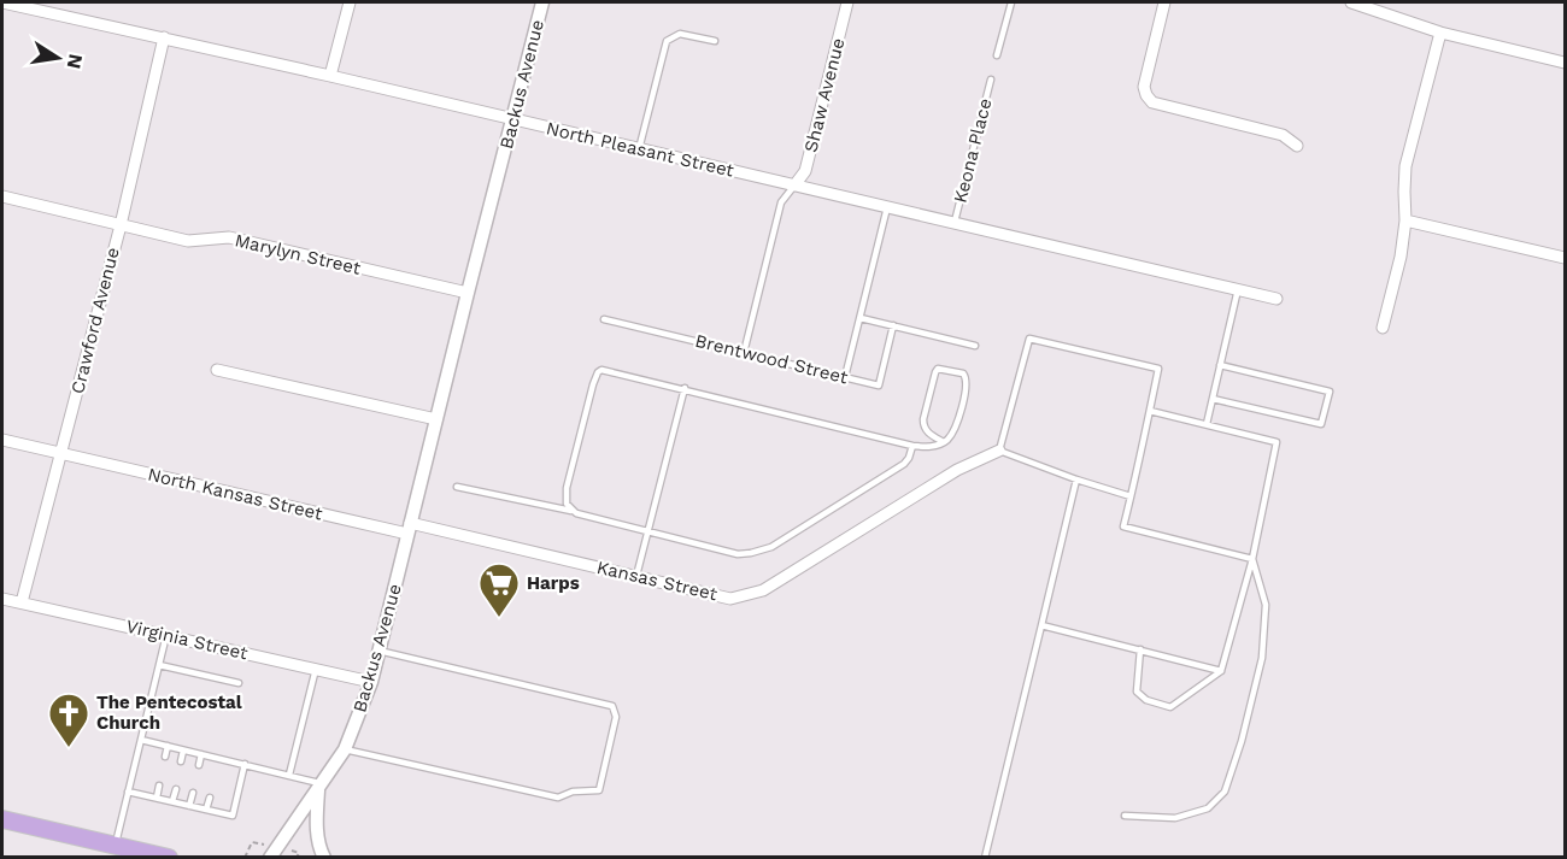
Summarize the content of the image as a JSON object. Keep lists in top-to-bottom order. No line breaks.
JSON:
{"streets":{"street":["Backus Avenue","Shaw Avenue","North Pleasant Street","Marylyn Street","Crawford Avenue","North Kansas Street","Kansas Street","Virginia Street"],"lane":["Keona Place","Brentwood Street"]},"crossings":[["Backus Avenue","North Pleasant Street"],["Backus Avenue","Marylyn Street"],["Backus Avenue","North Kansas Street"],["Backus Avenue","Kansas Street"],["Backus Avenue","Virginia Street"],["Shaw Avenue","North Pleasant Street"],["North Pleasant Street","Keona Place"],["North Pleasant Street","Crawford Avenue"],["Marylyn Street","Crawford Avenue"],["Crawford Avenue","North Kansas Street"],["Crawford Avenue","Virginia Street"],["North Kansas Street","Kansas Street"]],"places":{"supermarket":["Harps"],"church":["The Pentecostal Church"]},"north":"right"}
